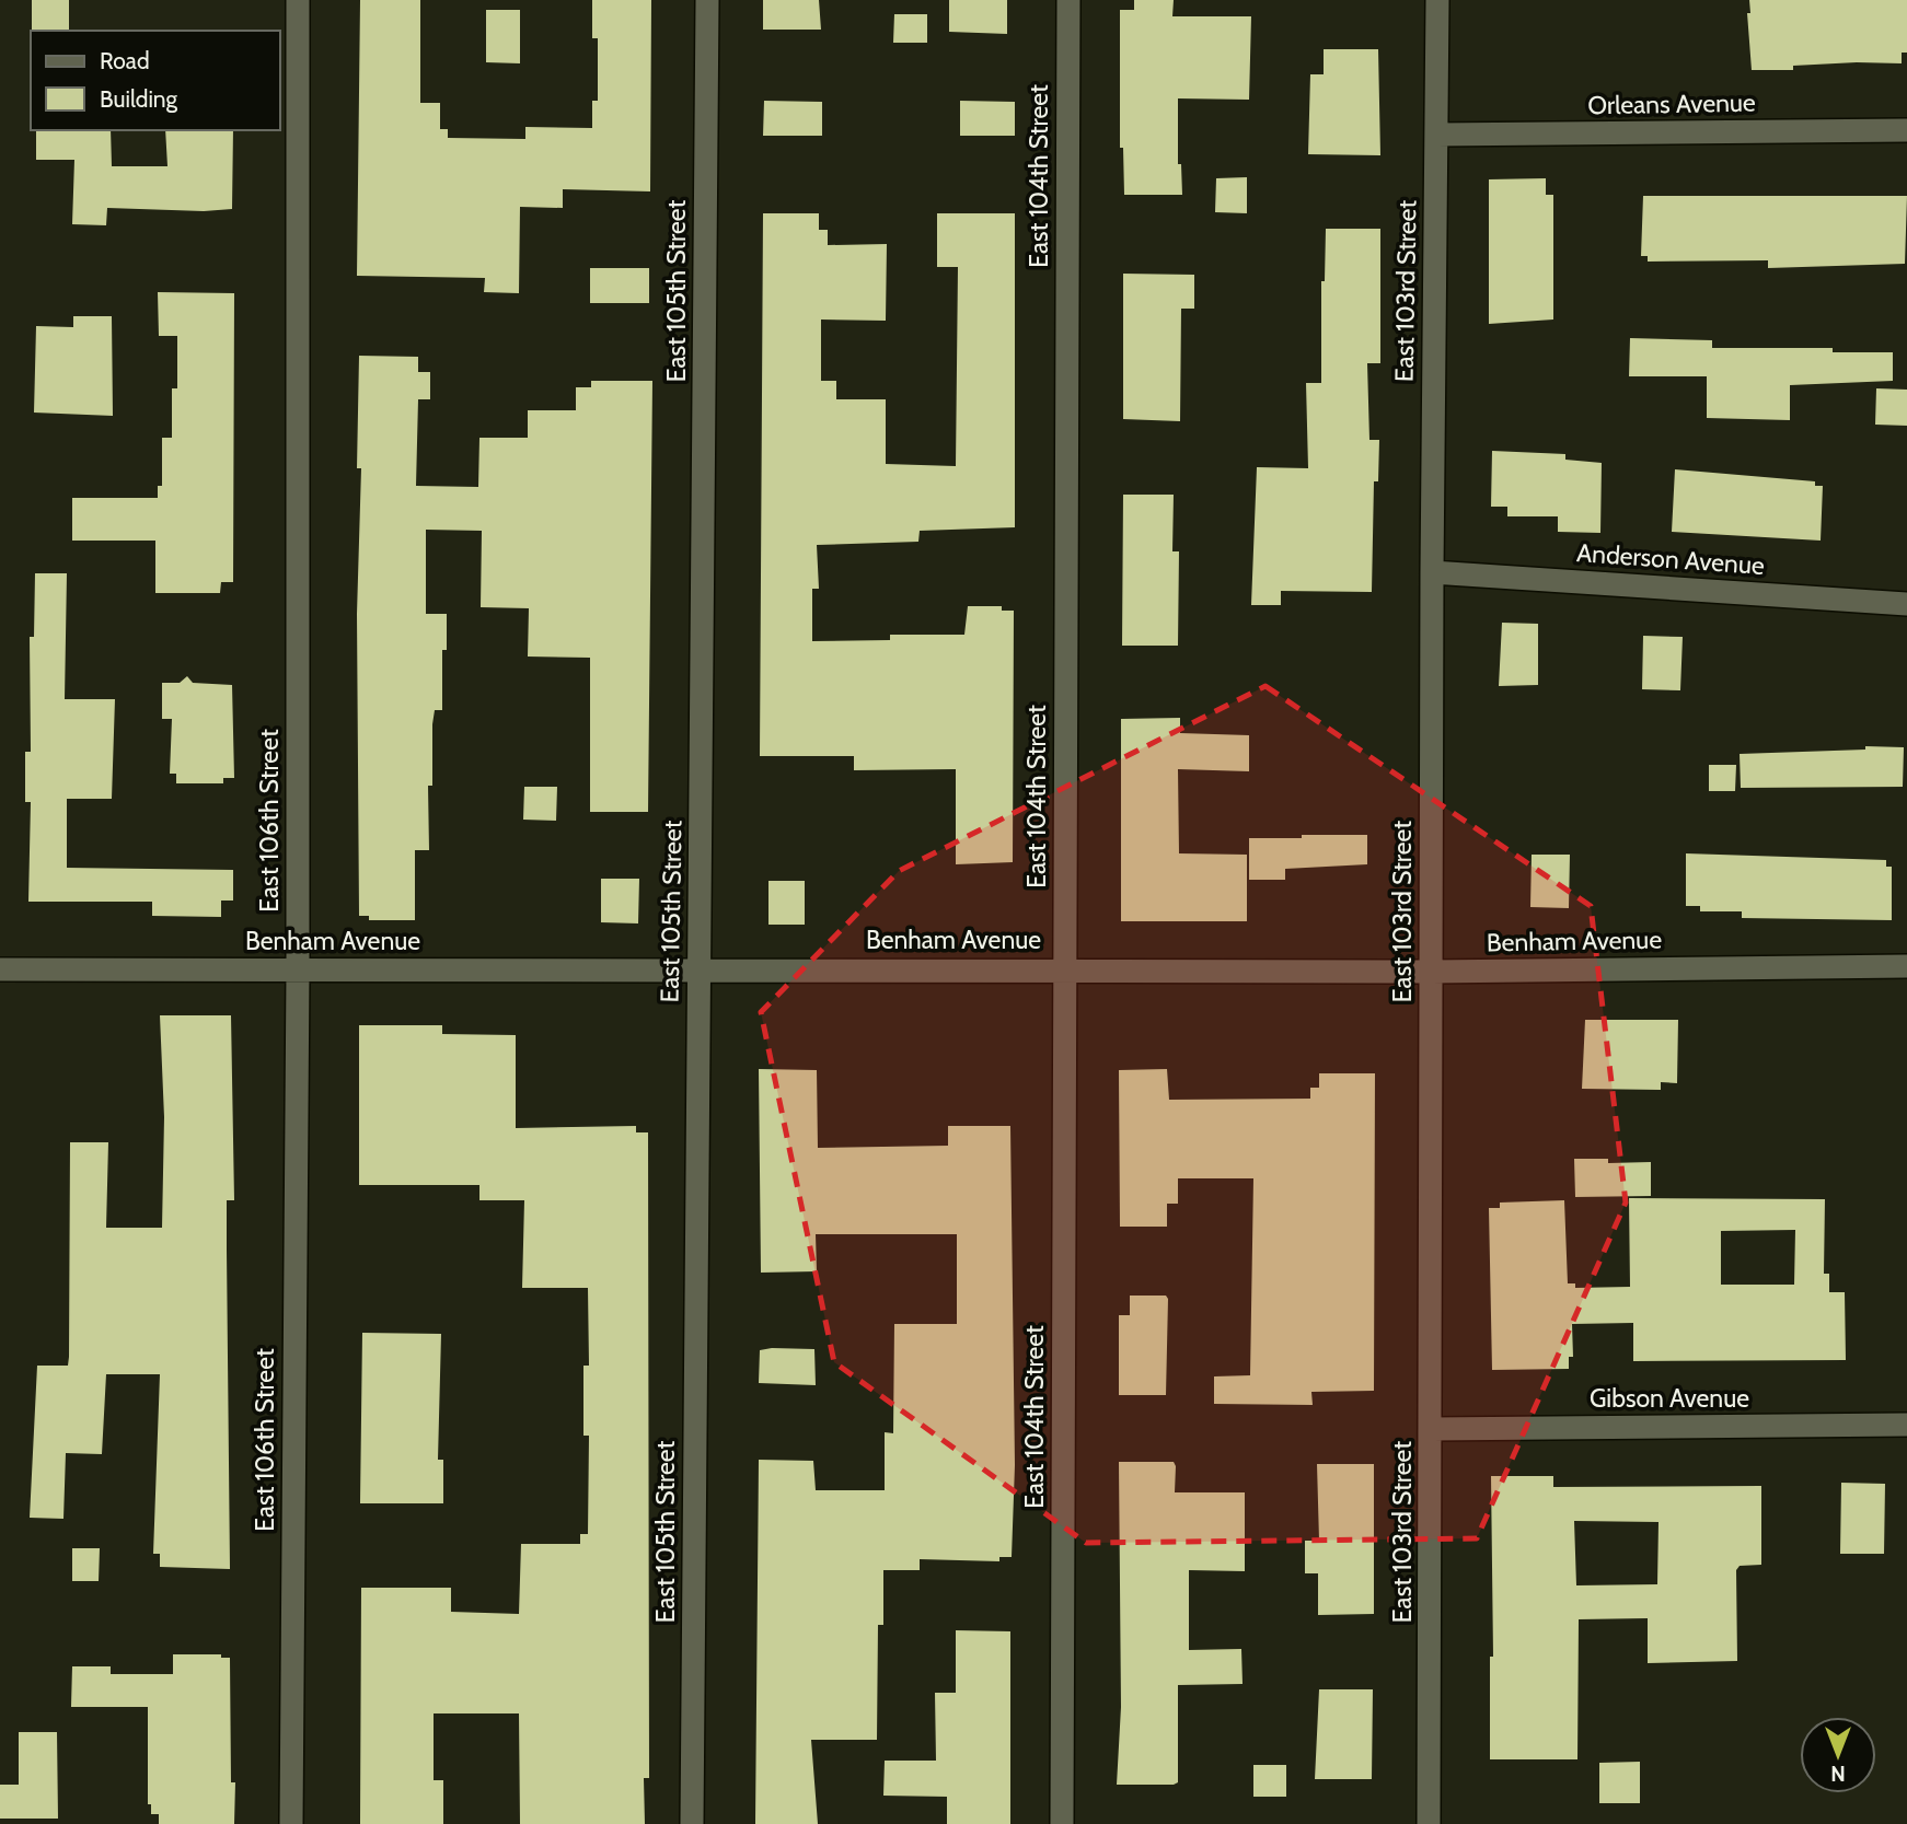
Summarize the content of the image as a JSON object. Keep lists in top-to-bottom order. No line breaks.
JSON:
{"streets":{"street":["Orleans Avenue","East 104th Street","East 105th Street","East 103rd Street","Anderson Avenue","East 106th Street","Benham Avenue","Gibson Avenue"]},"crossings":[["Orleans Avenue","East 103rd Street"],["East 104th Street","Benham Avenue"],["East 105th Street","Benham Avenue"],["East 103rd Street","Anderson Avenue"],["East 103rd Street","Benham Avenue"],["East 103rd Street","Gibson Avenue"],["East 106th Street","Benham Avenue"]],"legend":["Road","Building"],"north":"bottom"}
